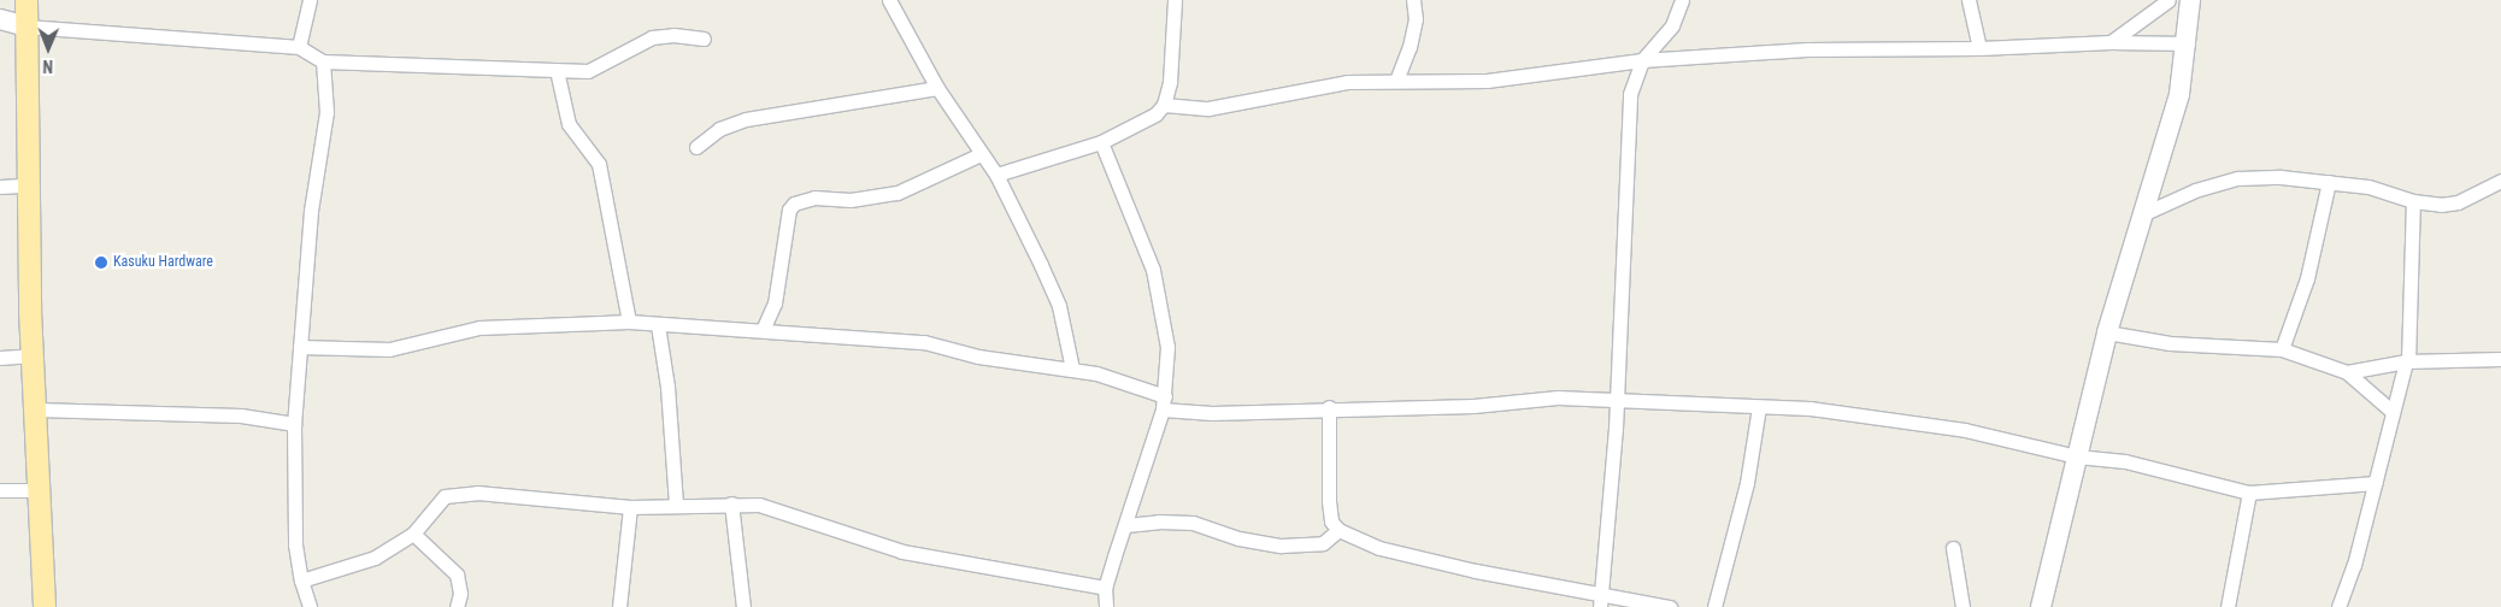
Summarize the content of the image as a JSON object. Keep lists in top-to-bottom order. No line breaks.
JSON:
{"places":["Kasuku Hardware"],"north":"bottom"}
